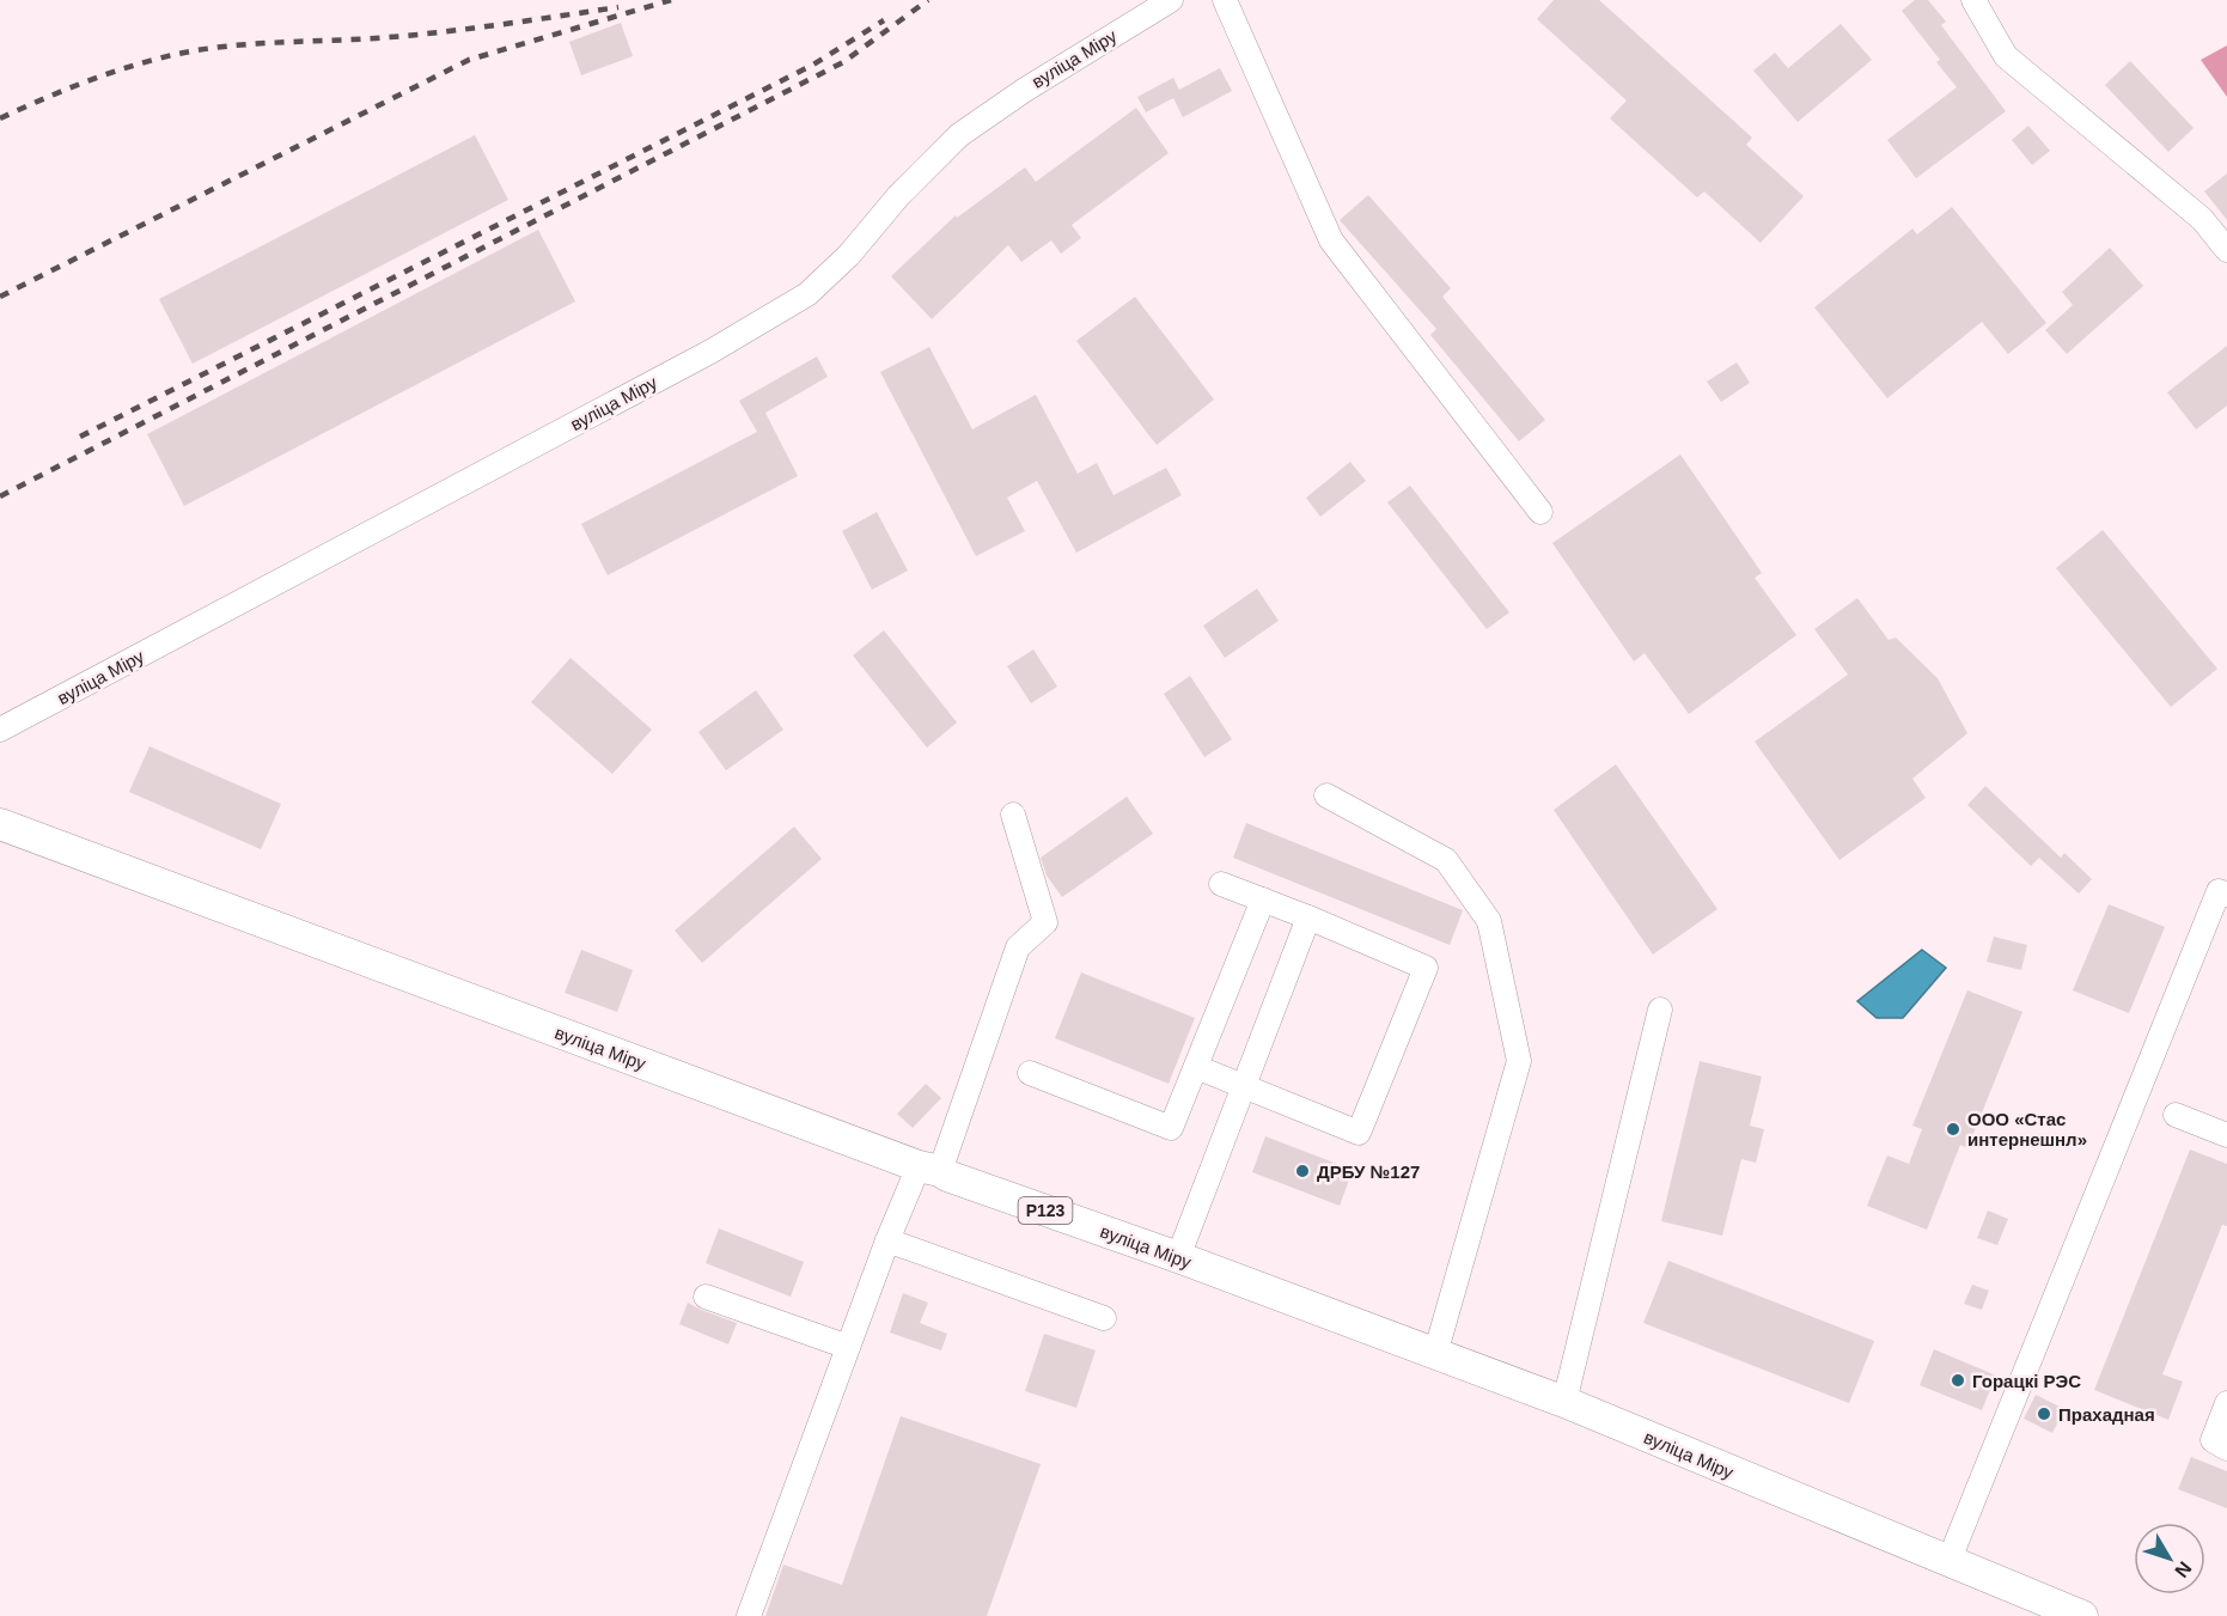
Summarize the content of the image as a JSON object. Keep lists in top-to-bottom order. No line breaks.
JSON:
{"streets":{"main road":["вуліца Міру","Р123"]},"places":["ООО «Стас интернешнл»","ДРБУ №127","Горацкі РЭС","Прахадная"],"north":"bottom right"}
